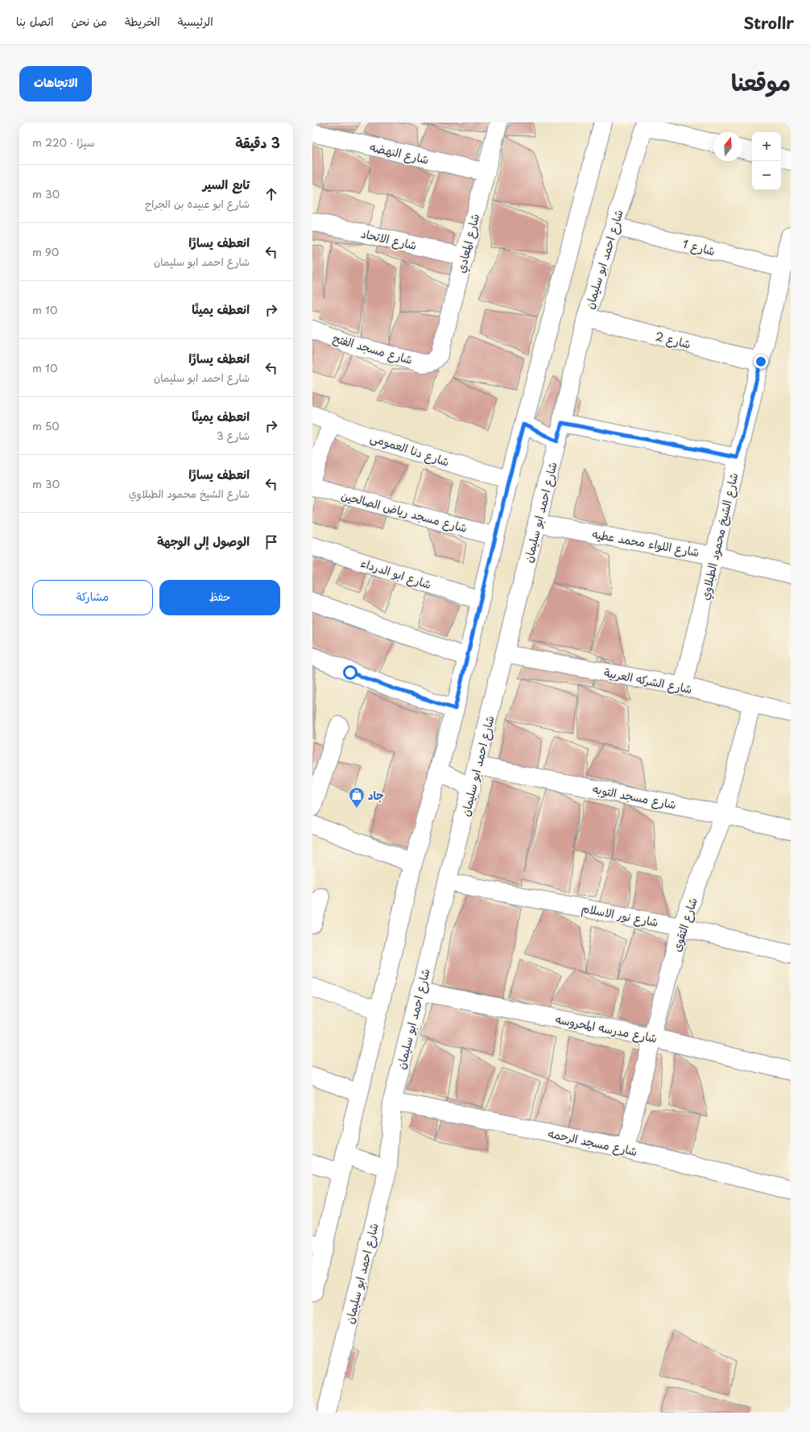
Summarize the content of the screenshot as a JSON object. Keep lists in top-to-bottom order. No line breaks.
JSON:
{"streets":{"street":["شارع النهضه","شارع الاتحاد","شارع المعادي","شارع 1","شارع احمد ابو سليمان","شارع 2","شارع مسجد الفتح","شارع دنا العمومى","شارع مسجد رياض الصالحين","شارع الشيخ محمود الطبلاوي","شارع اللواء محمد عطيه","شارع ابو الدرداء","شارع الشركه العربية","شارع مسجد التوبه","شارع نور الاسلام","شارع التقوى","شارع مدرسه المحروسه","شارع مسجد الرحمه"]},"crossings":[["شارع النهضه","شارع المعادي"],["شارع الاتحاد","شارع المعادي"],["شارع المعادي","شارع مسجد الفتح"],["شارع 1","شارع احمد ابو سليمان"],["شارع 1","شارع الشيخ محمود الطبلاوي"],["شارع احمد ابو سليمان","شارع 2"],["شارع احمد ابو سليمان","شارع اللواء محمد عطيه"],["شارع احمد ابو سليمان","شارع الشركه العربية"],["شارع احمد ابو سليمان","شارع مسجد التوبه"],["شارع احمد ابو سليمان","شارع نور الاسلام"],["شارع احمد ابو سليمان","شارع مدرسه المحروسه"],["شارع احمد ابو سليمان","شارع مسجد الرحمه"],["شارع 2","شارع الشيخ محمود الطبلاوي"],["شارع الشيخ محمود الطبلاوي","شارع اللواء محمد عطيه"],["شارع الشيخ محمود الطبلاوي","شارع الشركه العربية"],["شارع الشركه العربية","شارع التقوى"],["شارع مسجد التوبه","شارع التقوى"],["شارع نور الاسلام","شارع التقوى"],["شارع التقوى","شارع مدرسه المحروسه"],["شارع التقوى","شارع مسجد الرحمه"]],"places":{"shop":["جاد"]},"north":"top","page":{"header":"Strollr","nav":["الرئيسية","الخريطة","من نحن","اتصل بنا"],"title":"موقعنا","buttons":["الاتجاهات",["حفظ","مشاركة"]],"heading":["3 دقيقة","سيرًا · 220 m"],"map_buttons":["+","−"],"list":[["تابع السير","شارع ابو عبيده بن الجراح","30 m"],["انعطف يسارًا","شارع احمد ابو سليمان","90 m"],["انعطف يمينًا","10 m"],["انعطف يسارًا","شارع احمد ابو سليمان","10 m"],["انعطف يمينًا","شارع 3","50 m"],["انعطف يسارًا","شارع الشيخ محمود الطبلاوي","30 m"],"الوصول إلى الوجهة"]}}
